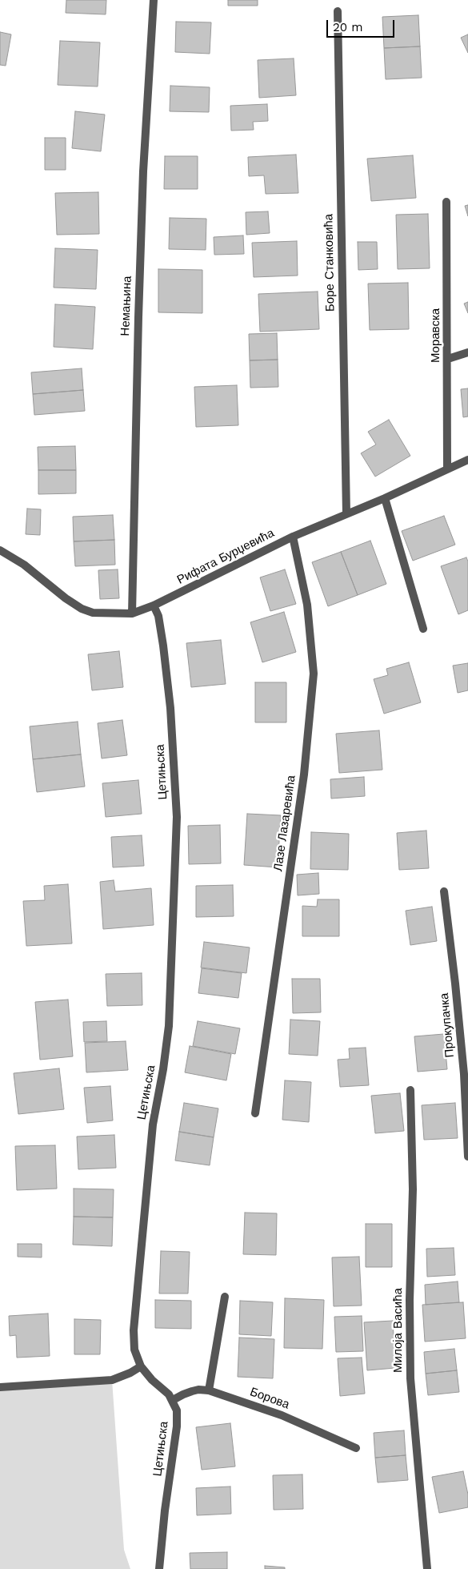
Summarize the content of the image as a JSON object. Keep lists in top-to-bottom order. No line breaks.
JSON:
{"streets":{"street":["Боре Станковића","Немањина","Моравска","Рифата Бурџевића","Цетињска","Лазе Лазаревића","Прокупачка","Милоја Васића","Борова"]},"crossings":[["Боре Станковића","Рифата Бурџевића"],["Немањина","Рифата Бурџевића"],["Моравска","Рифата Бурџевића"],["Рифата Бурџевића","Цетињска"],["Рифата Бурџевића","Лазе Лазаревића"],["Цетињска","Борова"]],"scale_bar":"20 m"}
